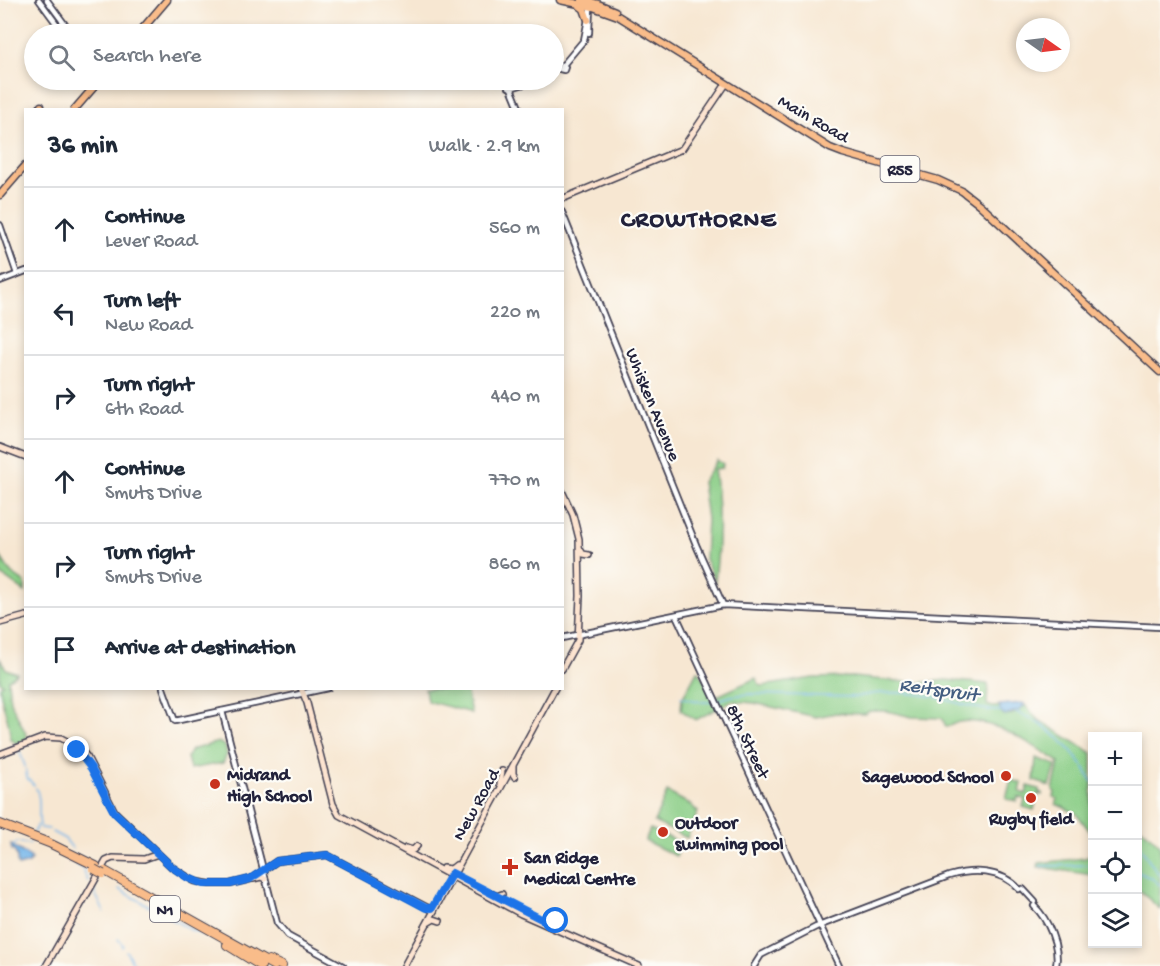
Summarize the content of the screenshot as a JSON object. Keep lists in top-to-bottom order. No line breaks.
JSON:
{"streets":{"highway":["N1"],"main road":["Main Road","R55","New Road"],"street":["Whisken Avenue","8th Street"]},"crossings":[["Main Road","R55"]],"districts":["CROWTHORNE"],"water":["Reitspruit"],"places":{"other":["Sagewood School","Midrand High School","Rugby field","Outdoor swimming pool"],"health":["San Ridge Medical Centre"]},"north":"right","page":{"search":"Search here","heading":["36 min","Walk · 2.9 km"],"list":[["Continue","Lever Road","560 m"],["Turn left","New Road","220 m"],["Turn right","6th Road","440 m"],["Continue","Smuts Drive","770 m"],["Turn right","Smuts Drive","860 m"],"Arrive at destination"],"map_buttons":["+","−"]}}
